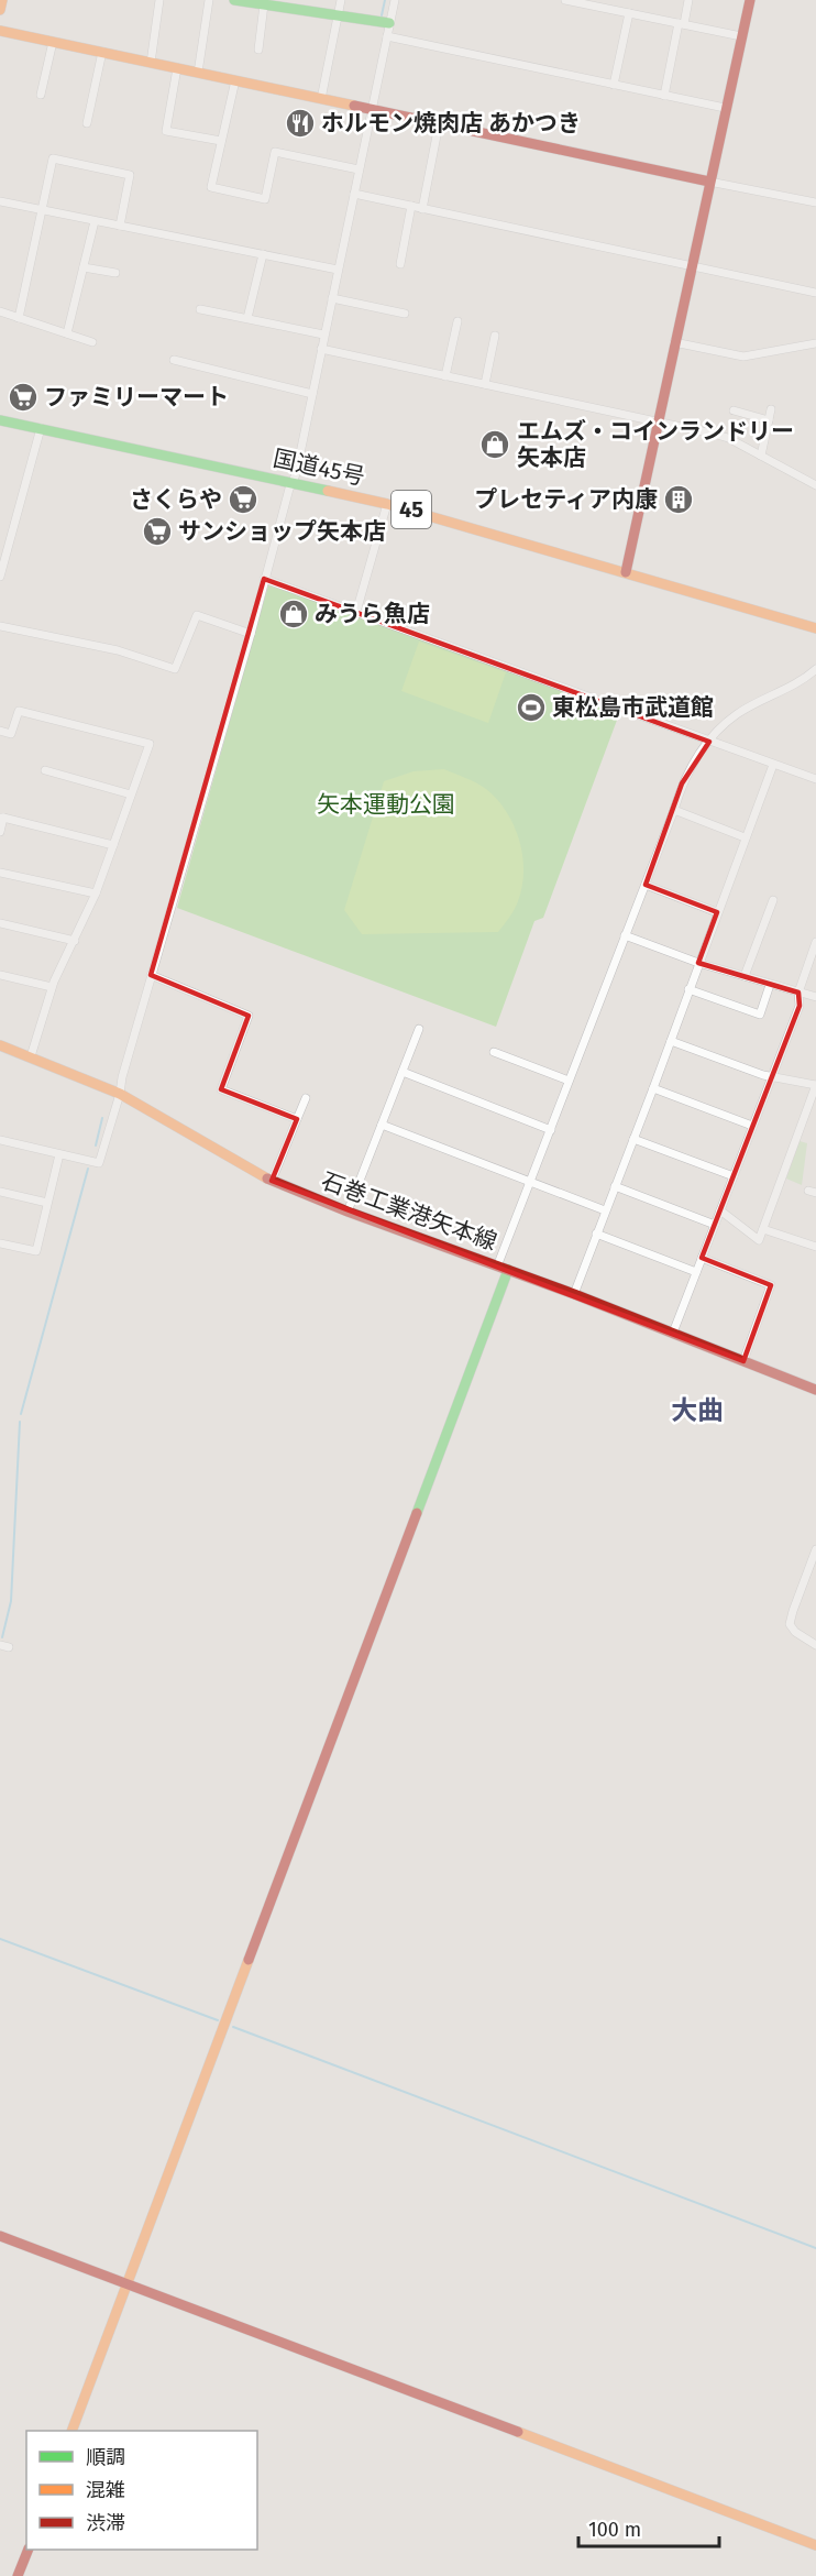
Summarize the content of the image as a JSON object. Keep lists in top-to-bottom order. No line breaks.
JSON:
{"streets":{"main road":["国道45号","45","石巻工業港矢本線"]},"districts":["大曲"],"parks":["矢本運動公園"],"places":{"restaurant":["ホルモン焼肉店 あかつき"],"supermarket":["ファミリーマート","さくらや","サンショップ矢本店"],"shop":["エムズ・コインランドリー 矢本店","みうら魚店"],"building":["プレセティア内康"],"sports":["東松島市武道館"]},"legend":["順調","混雑","渋滞"],"scale_bar":"100 m"}
